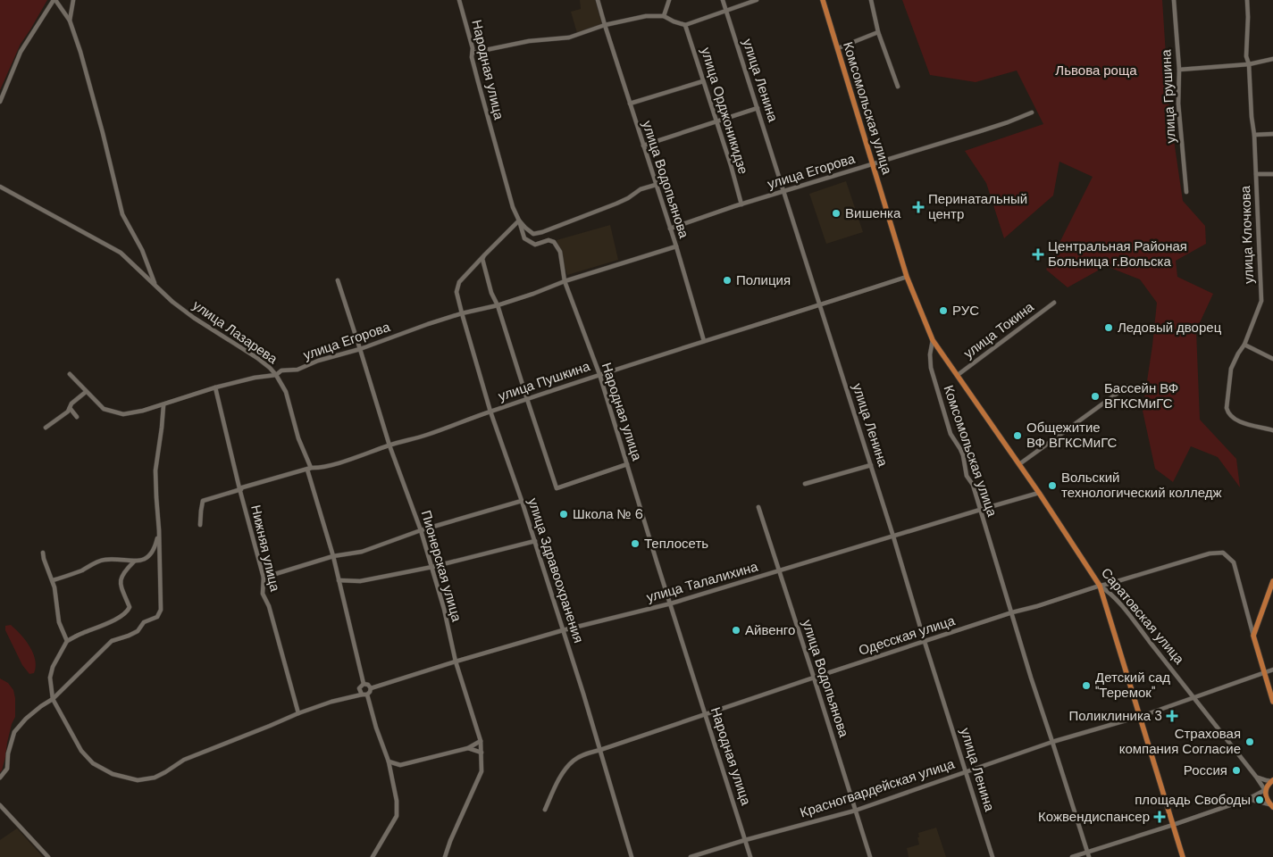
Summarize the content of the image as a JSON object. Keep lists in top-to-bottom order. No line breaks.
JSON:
{"streets":{"main road":["Комсомольская улица","Саратовская улица"],"street":["Народная улица","улица Ленина","улица Грушина","улица Орджоникидзе","улица Егорова","улица Водопьянова","улица Клочкова","улица Токина","улица Лазарева","улица Пушкина","Нижняя улица","Пионерская улица","улица Здравоохранения","улица Талалихина","Одесская улица","Красногвардейская улица"]},"crossings":[["Народная улица","улица Егорова"],["Народная улица","улица Пушкина"],["Народная улица","улица Талалихина"],["Народная улица","Одесская улица"],["Народная улица","Красногвардейская улица"],["улица Ленина","улица Егорова"],["улица Ленина","улица Пушкина"],["улица Ленина","улица Талалихина"],["улица Ленина","Одесская улица"],["улица Ленина","Красногвардейская улица"],["Комсомольская улица","улица Егорова"],["Комсомольская улица","улица Пушкина"],["Комсомольская улица","улица Талалихина"],["Комсомольская улица","Саратовская улица"],["Комсомольская улица","Одесская улица"],["Комсомольская улица","Красногвардейская улица"],["улица Орджоникидзе","улица Егорова"],["улица Егорова","улица Водопьянова"],["улица Егорова","улица Лазарева"],["улица Егорова","Нижняя улица"],["улица Егорова","Пионерская улица"],["улица Егорова","улица Здравоохранения"],["улица Водопьянова","улица Пушкина"],["улица Водопьянова","улица Талалихина"],["улица Водопьянова","Одесская улица"],["улица Водопьянова","Красногвардейская улица"],["улица Токина","Саратовская улица"],["улица Лазарева","улица Пушкина"],["улица Лазарева","улица Талалихина"],["улица Пушкина","Нижняя улица"],["улица Пушкина","Пионерская улица"],["улица Пушкина","улица Здравоохранения"],["Пионерская улица","улица Талалихина"],["улица Здравоохранения","улица Талалихина"],["улица Здравоохранения","Одесская улица"],["улица Талалихина","Саратовская улица"],["Саратовская улица","Одесская улица"],["Саратовская улица","Красногвардейская улица"]],"parks":["Львова роща"],"places":{"health":["Перинатальный центр","Центральная Районая Больница г.Вольска","Поликлиника 3","Кожвендиспансер"],"other":["Вишенка","Полиция","РУС","Ледовый дворец","Бассейн ВФ ВГКСМиГС","Общежитие ВФ ВГКСМиГС","Вольский технологический колледж","Школа № 6","Теплосеть","Айвенго","Детский сад \"Теремок\"","Страховая компания Согласие","Россия","площадь Свободы"]}}
